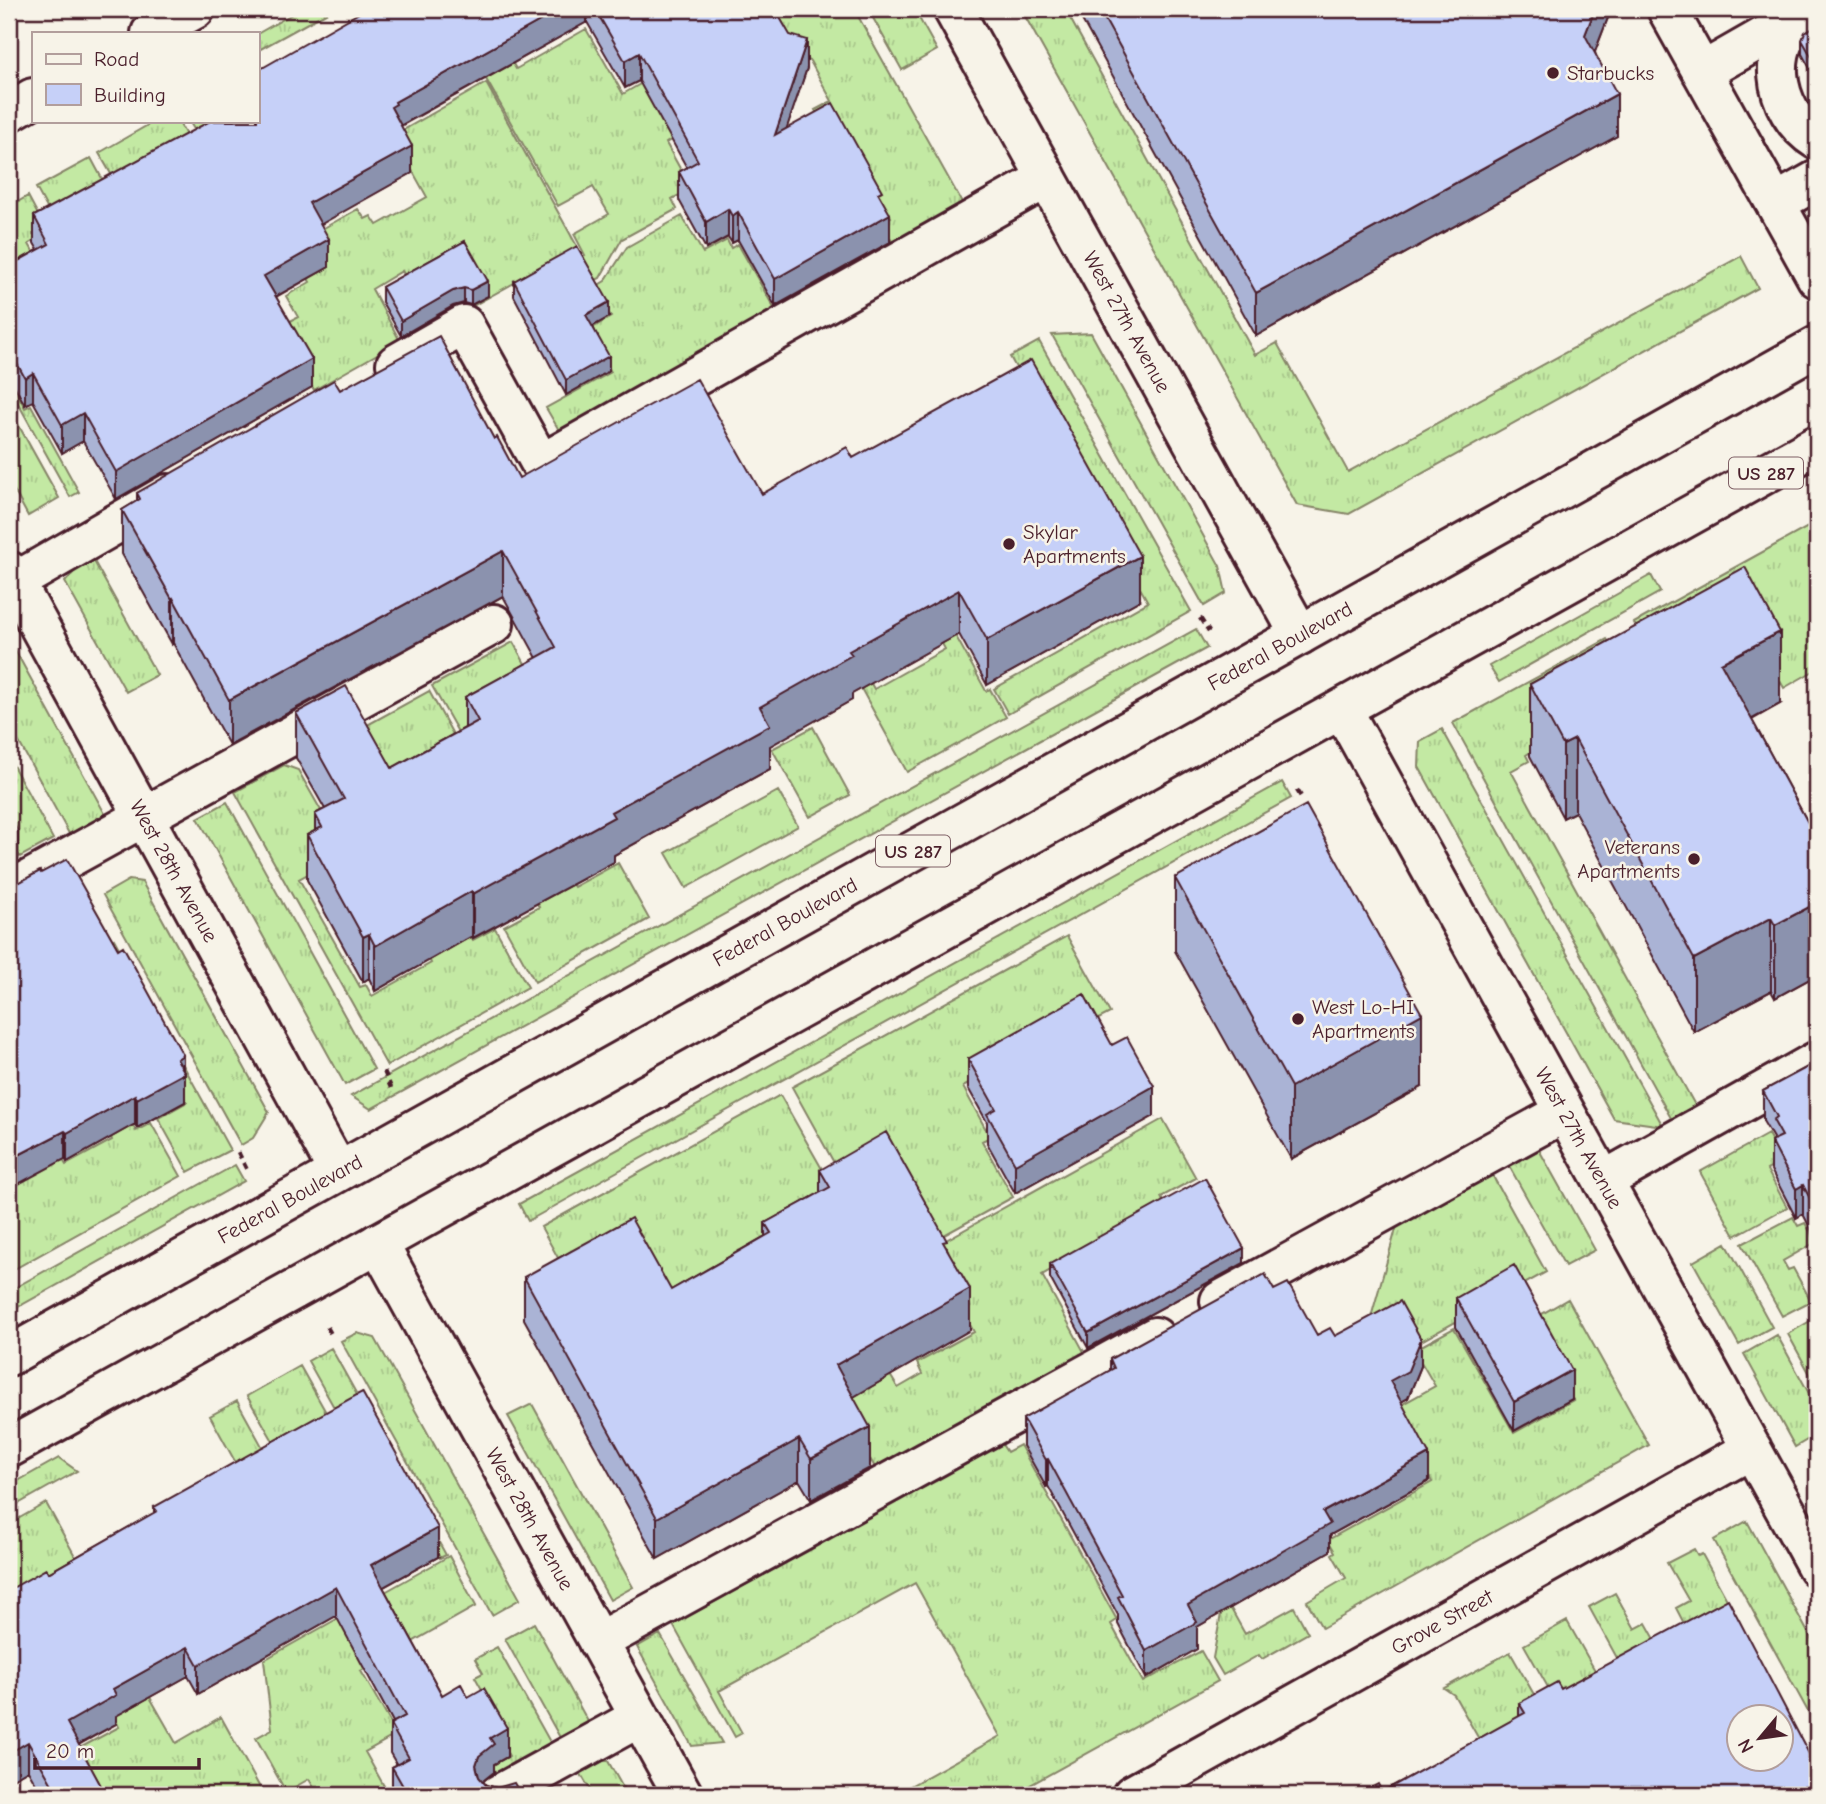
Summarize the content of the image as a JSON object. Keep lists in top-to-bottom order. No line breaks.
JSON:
{"streets":{"main road":["West 27th Avenue","US 287","Federal Boulevard","West 28th Avenue","Grove Street"]},"crossings":[["West 27th Avenue","US 287"],["West 27th Avenue","Federal Boulevard"],["West 27th Avenue","Grove Street"],["US 287","West 28th Avenue"],["Federal Boulevard","West 28th Avenue"]],"places":["Starbucks","Skylar Apartments","Veterans Apartments","West Lo-HI Apartments"],"legend":["Road","Building"],"scale_bar":"20 m","north":"bottom left"}
